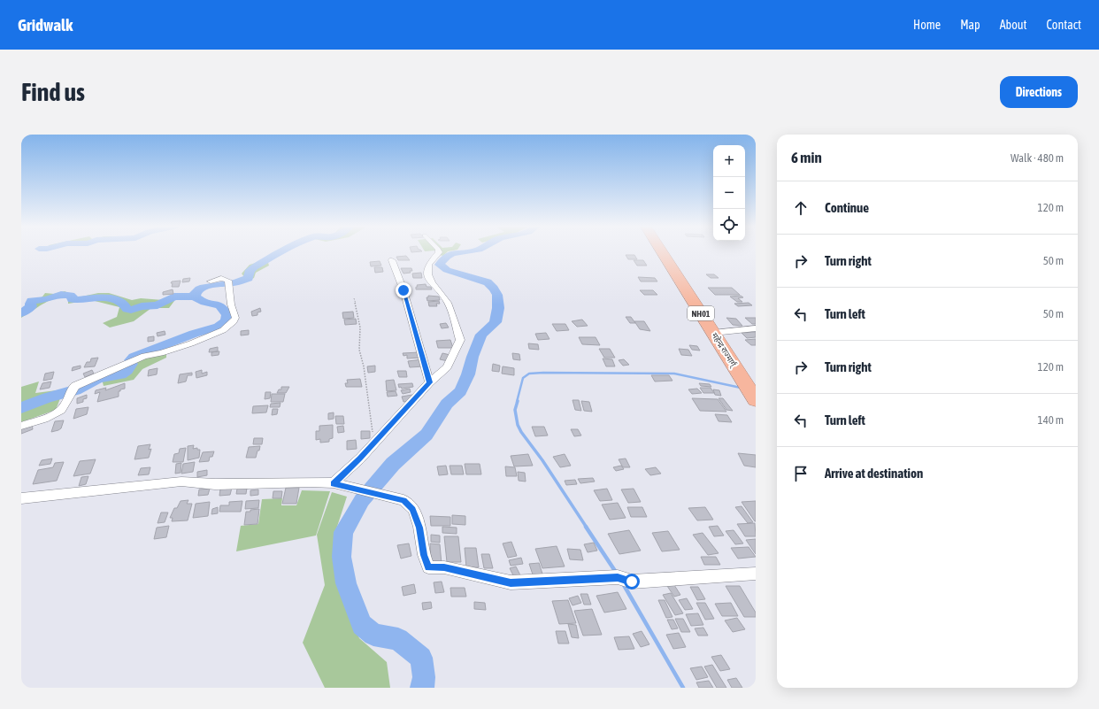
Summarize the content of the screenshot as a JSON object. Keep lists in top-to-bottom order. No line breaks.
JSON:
{"streets":{"highway":["NH01","महेन्द्र राज्मार्ग्"]},"page":{"header":"Gridwalk","nav":["Home","Map","About","Contact"],"buttons":"Directions","title":"Find us","heading":["6 min","Walk · 480 m"],"map_buttons":["+","−"],"list":[["Continue","120 m"],["Turn right","50 m"],["Turn left","50 m"],["Turn right","120 m"],["Turn left","140 m"],"Arrive at destination"]}}
